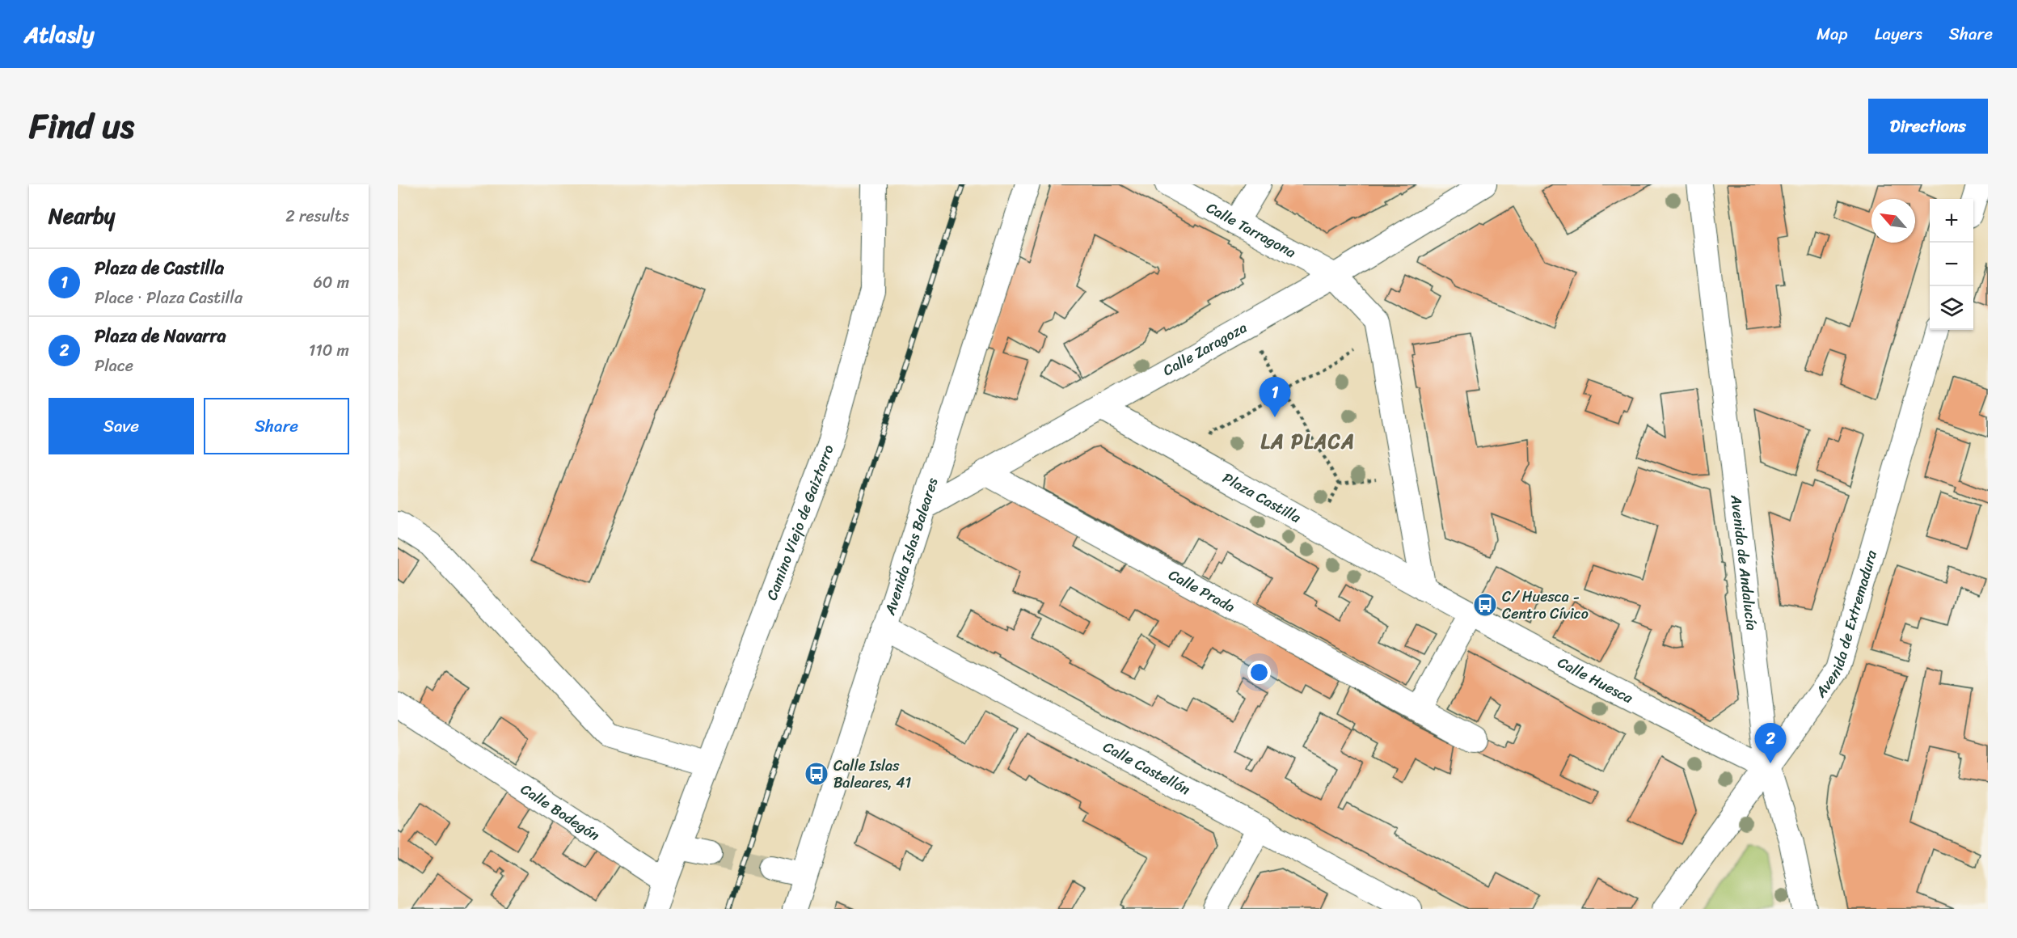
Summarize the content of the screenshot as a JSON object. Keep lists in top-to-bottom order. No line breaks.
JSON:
{"streets":{"street":["Calle Tarragona","Calle Zaragoza","Plaza Castilla","Camino Viejo de Gaiztarro","Avenida Islas Baleares","Avenida de Andalucía","Calle Prada","Avenida de Extremadura","Calle Huesca","Calle Castellón","Calle Bodegón"]},"crossings":[["Calle Tarragona","Calle Zaragoza"],["Calle Tarragona","Plaza Castilla"],["Calle Tarragona","Calle Huesca"],["Calle Zaragoza","Plaza Castilla"],["Calle Zaragoza","Avenida Islas Baleares"],["Calle Zaragoza","Calle Prada"],["Plaza Castilla","Calle Huesca"],["Avenida Islas Baleares","Calle Castellón"],["Avenida de Andalucía","Avenida de Extremadura"],["Avenida de Andalucía","Calle Huesca"],["Avenida de Extremadura","Calle Huesca"]],"districts":["LA PLACA"],"places":{"bus stop":["C/ Huesca - Centro Cívico","Calle Islas Baleares, 41"]},"north":"top left","page":{"header":"Atlasly","nav":["Map","Layers","Share"],"title":"Find us","buttons":["Directions",["Save","Share"]],"heading":["Nearby","2 results"],"map_buttons":["+","−"],"list":[{"mark":"1","name":"Plaza de Castilla","note":"Place · Plaza Castilla","value":"60 m"},{"mark":"2","name":"Plaza de Navarra","note":"Place","value":"110 m"}],"pins":["1","2"]}}
